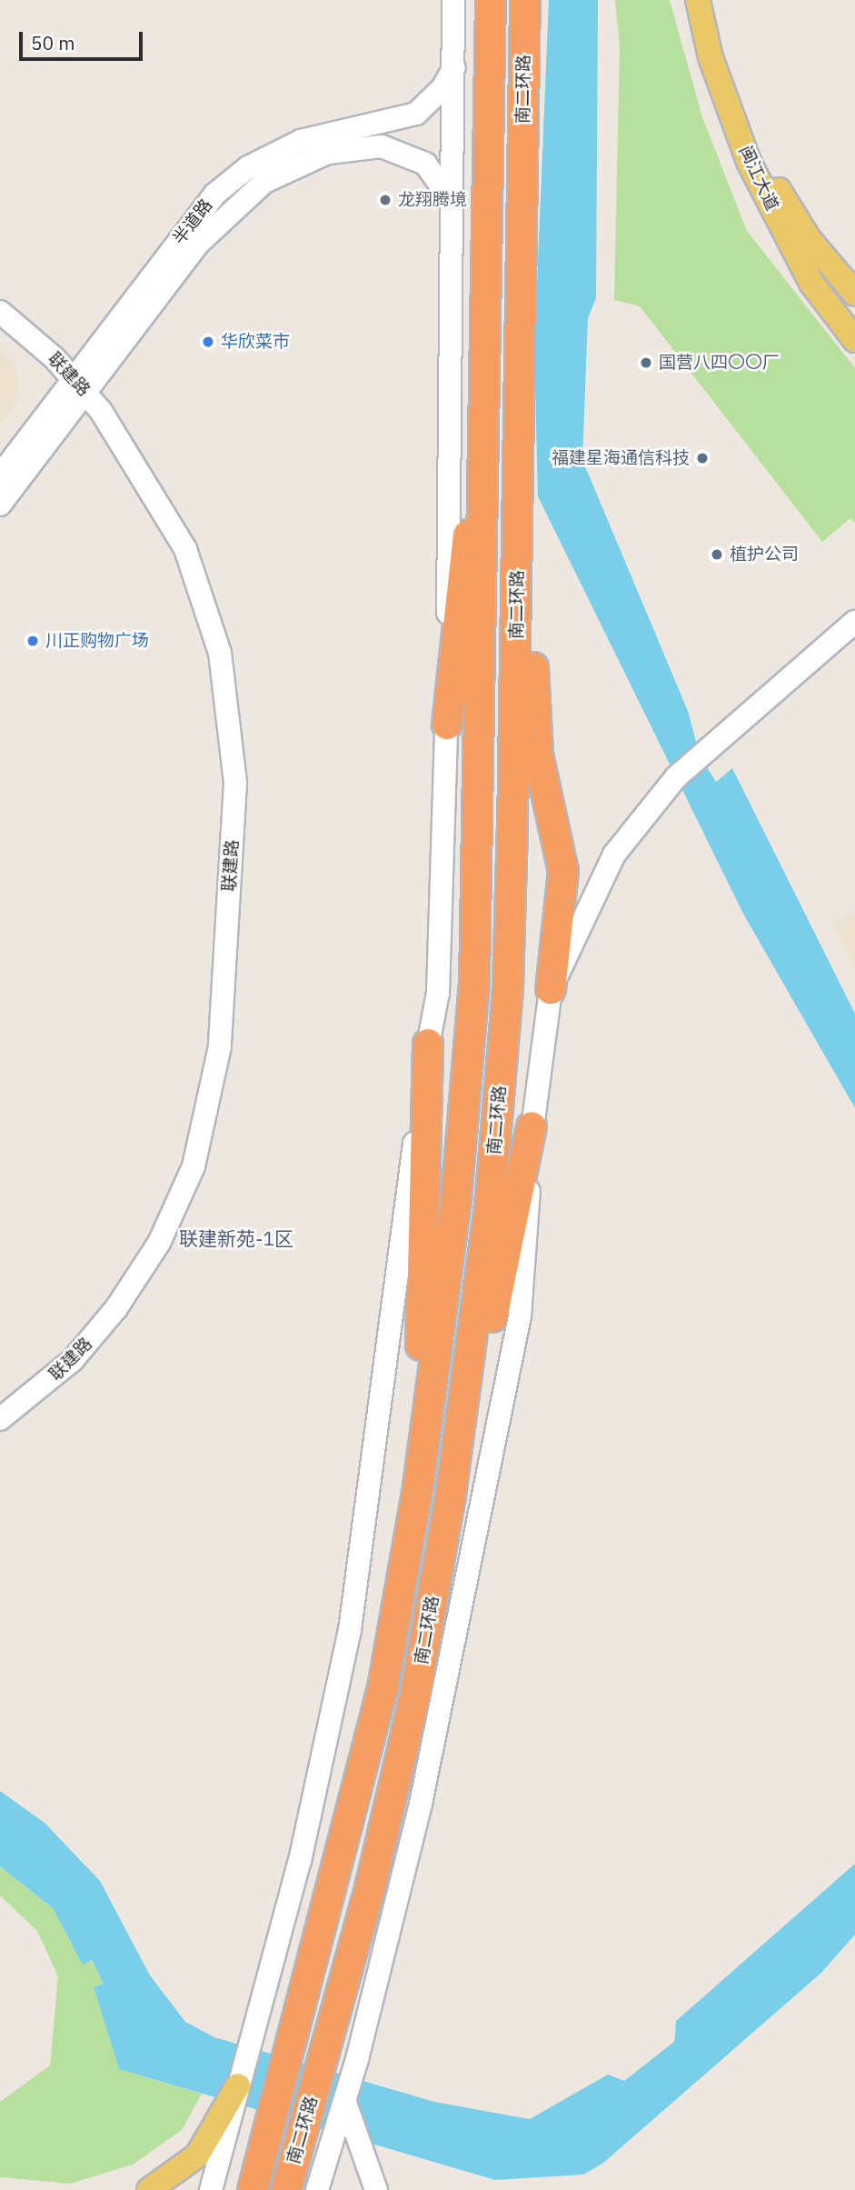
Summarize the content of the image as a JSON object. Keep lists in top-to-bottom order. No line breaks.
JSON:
{"streets":{"highway":["南二环路"],"main road":["闽江大道","半道路","联建路"]},"crossings":[["半道路","联建路"]],"districts":["联建新苑-1区"],"places":["龙翔腾境","华欣菜市","国营八四〇〇厂","福建星海通信科技","植护公司","川正购物广场"],"scale_bar":"50 m"}
